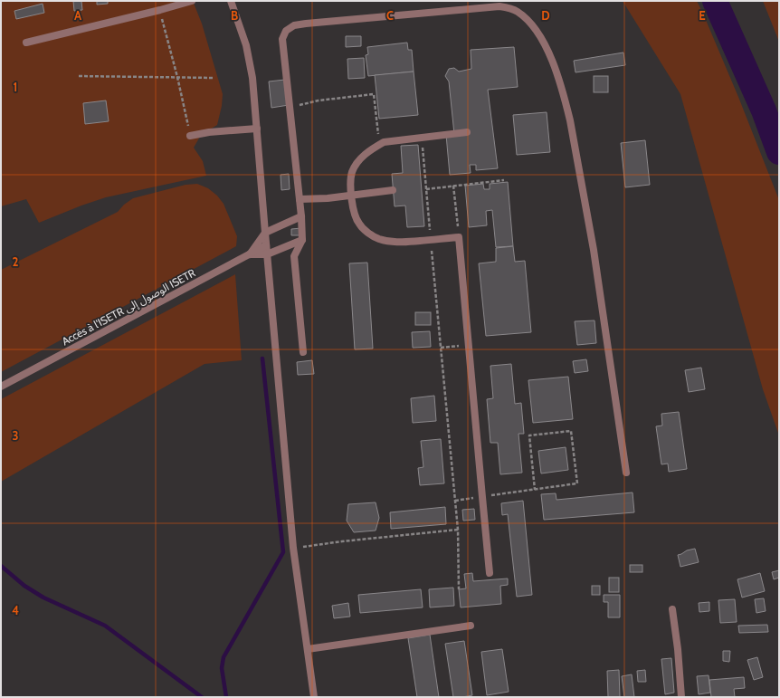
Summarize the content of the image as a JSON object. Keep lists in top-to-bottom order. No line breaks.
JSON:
{"streets":{"street":["Accès à l'ISETR الوصول إلى ISETR"]},"grid":{"columns":["A","B","C","D","E"],"rows":["1","2","3","4"]}}
